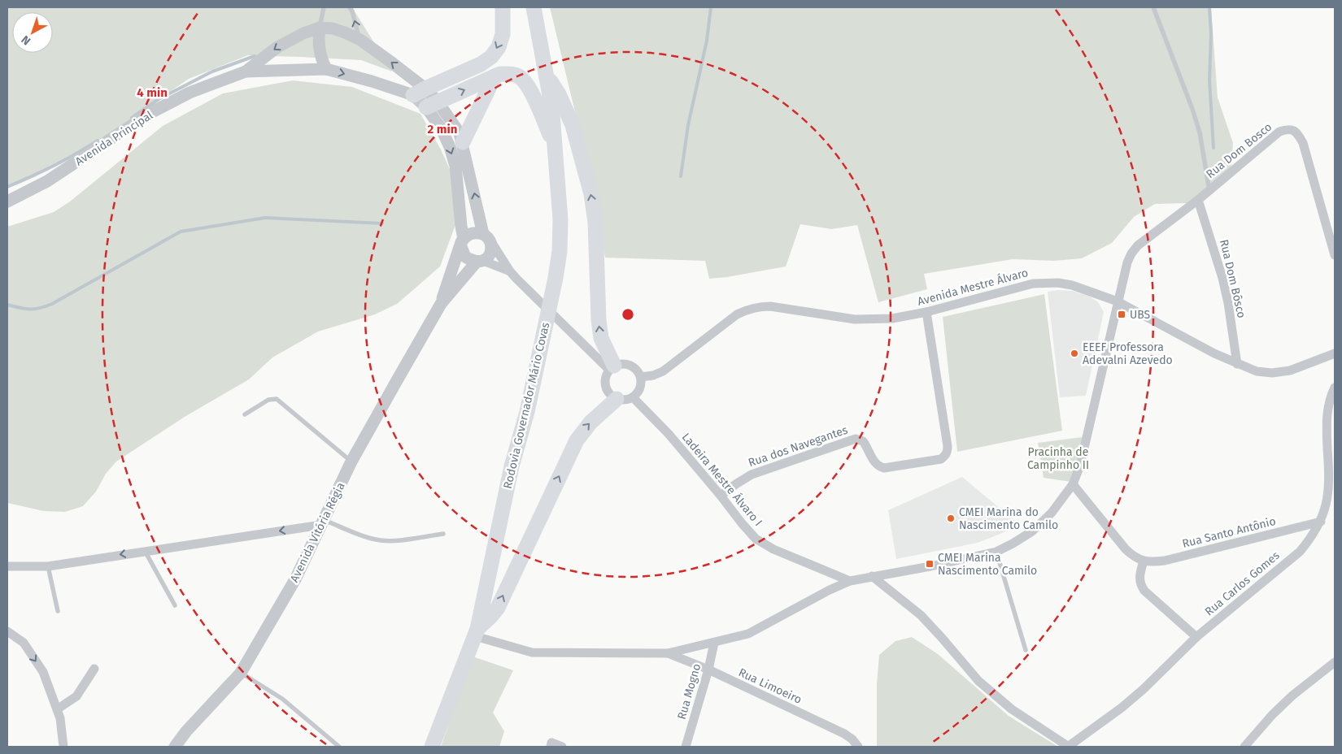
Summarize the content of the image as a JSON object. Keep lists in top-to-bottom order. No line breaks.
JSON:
{"streets":{"main road":["Rodovia Governador Mário Covas"],"street":["Avenida Principal","Rua Dom Bosco","Rua Dom Bôsco","Avenida Mestre Álvaro","Rua dos Navegantes","Ladeira Mestre Álvaro I","Avenida Vitória Régia","Rua Santo Antônio","Rua Carlos Gomes","Rua Limoeiro","Rua Mogno"]},"crossings":[["Rua Dom Bosco","Rua Dom Bôsco"],["Rua Dom Bosco","Avenida Mestre Álvaro"],["Rua Dom Bosco","Ladeira Mestre Álvaro I"],["Rua Dom Bosco","Rua Limoeiro"],["Rua Dom Bosco","Rua Mogno"],["Rua Dom Bôsco","Avenida Mestre Álvaro"],["Avenida Mestre Álvaro","Rua dos Navegantes"],["Avenida Mestre Álvaro","Ladeira Mestre Álvaro I"],["Rua dos Navegantes","Ladeira Mestre Álvaro I"],["Rua Santo Antônio","Rua Carlos Gomes"],["Rua Limoeiro","Rua Mogno"]],"parks":["Pracinha de Campinho II"],"places":{"transit":["UBS","CMEI Marina Nascimento Camilo"],"other":["EEEF Professora Adevalni Azevedo","CMEI Marina do Nascimento Camilo"]},"north":"bottom left","rings":["4 min","2 min"]}
